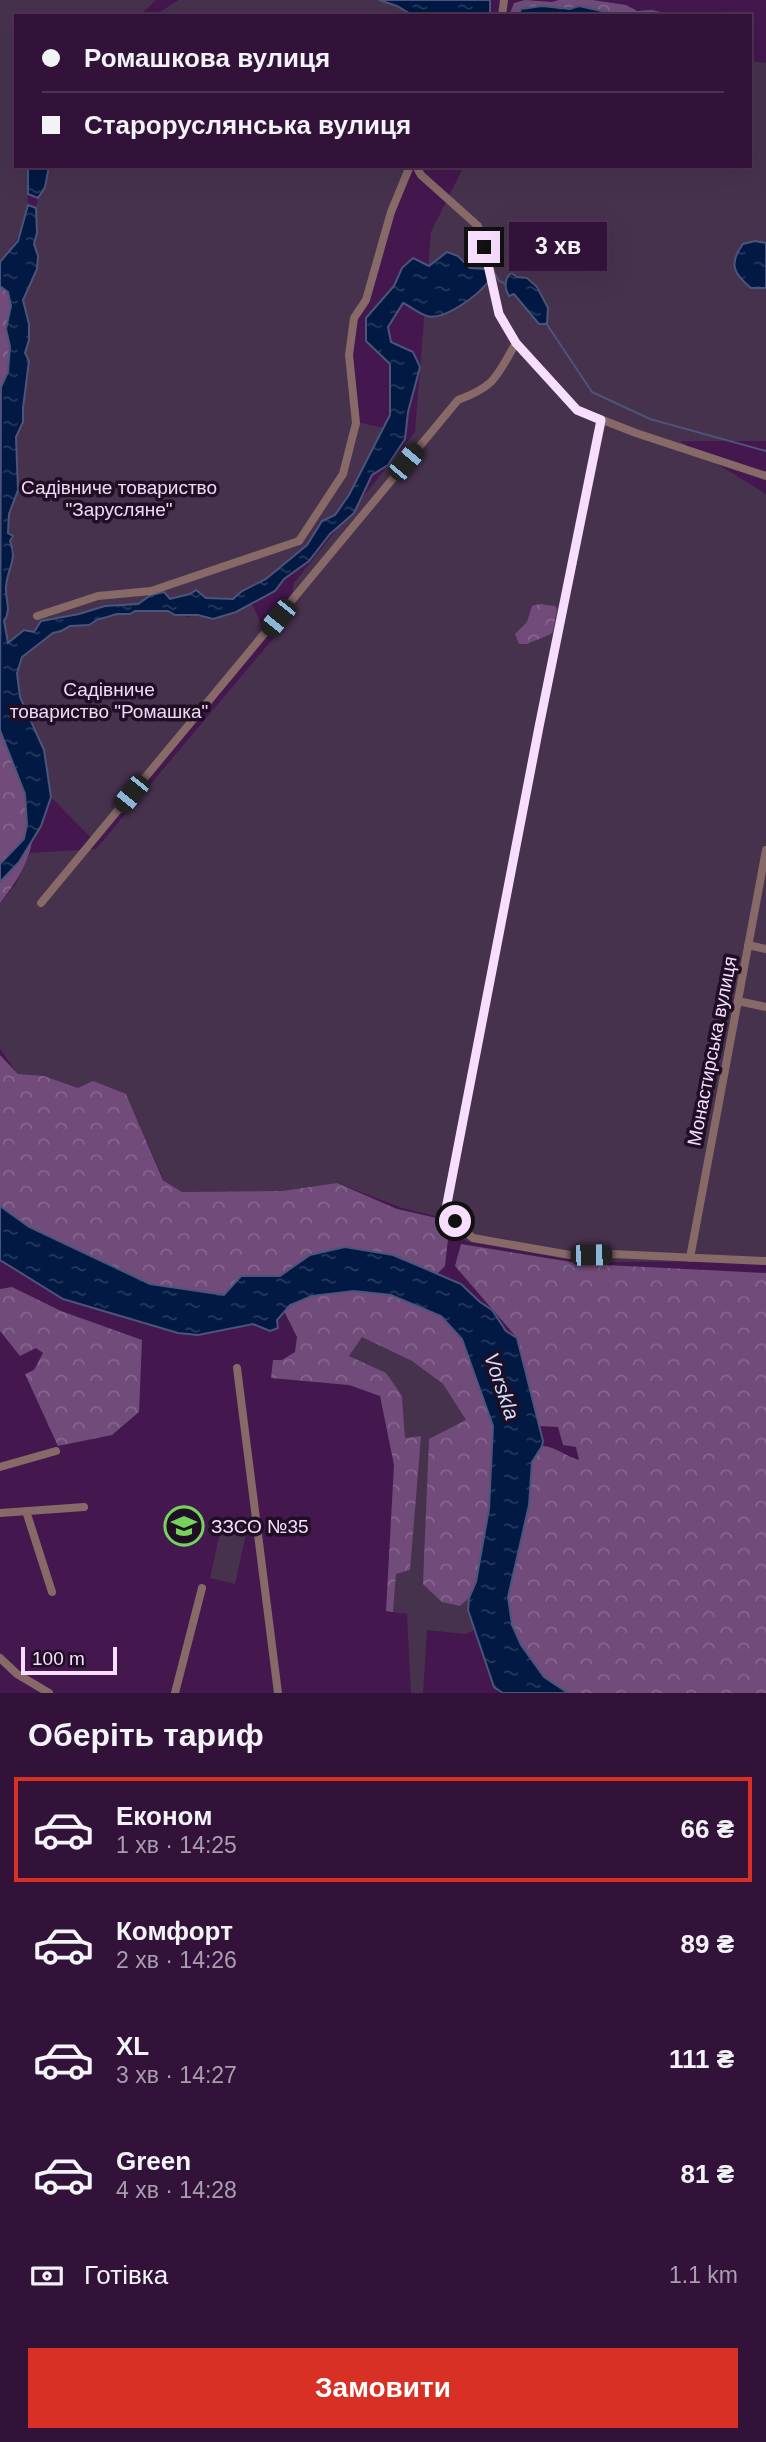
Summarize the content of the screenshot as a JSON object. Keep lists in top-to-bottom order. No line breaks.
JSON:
{"streets":{"street":["Монастирська вулиця"]},"water":["Vorskla"],"parks":["Садівниче товариство \"Зарусляне\"","Садівниче товариство \"Ромашка\""],"places":{"school or university":["ЗЗСО №35"]},"scale_bar":"100 m","page":{"banner":["Ромашкова вулиця","Староруслянська вулиця"],"bubble":"3 хв","scale":"100 m","heading":"Оберіть тариф","list":[{"name":"Економ","note":"1 хв · 14:25","value":"66 ₴"},{"name":"Комфорт","note":"2 хв · 14:26","value":"89 ₴"},{"name":"XL","note":"3 хв · 14:27","value":"111 ₴"},{"name":"Green","note":"4 хв · 14:28","value":"81 ₴"}],"pay":["Готівка","1.1 km"],"buttons":"Замовити"}}
